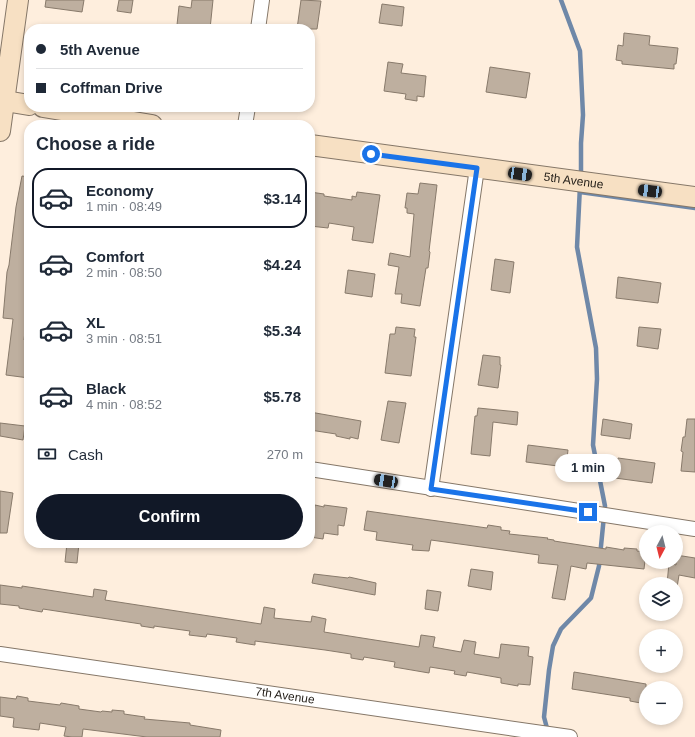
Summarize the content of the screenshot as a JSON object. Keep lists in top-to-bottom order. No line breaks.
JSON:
{"streets":{"street":["5th Avenue","7th Avenue"]},"north":"bottom","page":{"banner":["5th Avenue","Coffman Drive"],"heading":"Choose a ride","list":[{"name":"Economy","note":"1 min · 08:49","value":"$3.14"},{"name":"Comfort","note":"2 min · 08:50","value":"$4.24"},{"name":"XL","note":"3 min · 08:51","value":"$5.34"},{"name":"Black","note":"4 min · 08:52","value":"$5.78"}],"pay":["Cash","270 m"],"bubble":"1 min","buttons":"Confirm","map_buttons":["+","−"]}}
